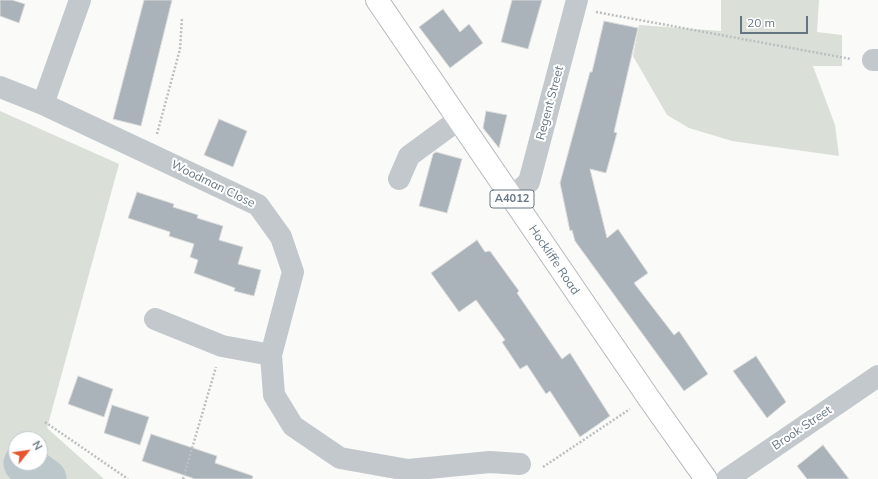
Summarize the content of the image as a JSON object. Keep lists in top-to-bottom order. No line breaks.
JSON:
{"streets":{"main road":["A4012","Hockliffe Road"],"street":["Regent Street","Woodman Close","Brook Street"]},"crossings":[["Regent Street","Hockliffe Road"]],"scale_bar":"20 m","north":"top right"}
